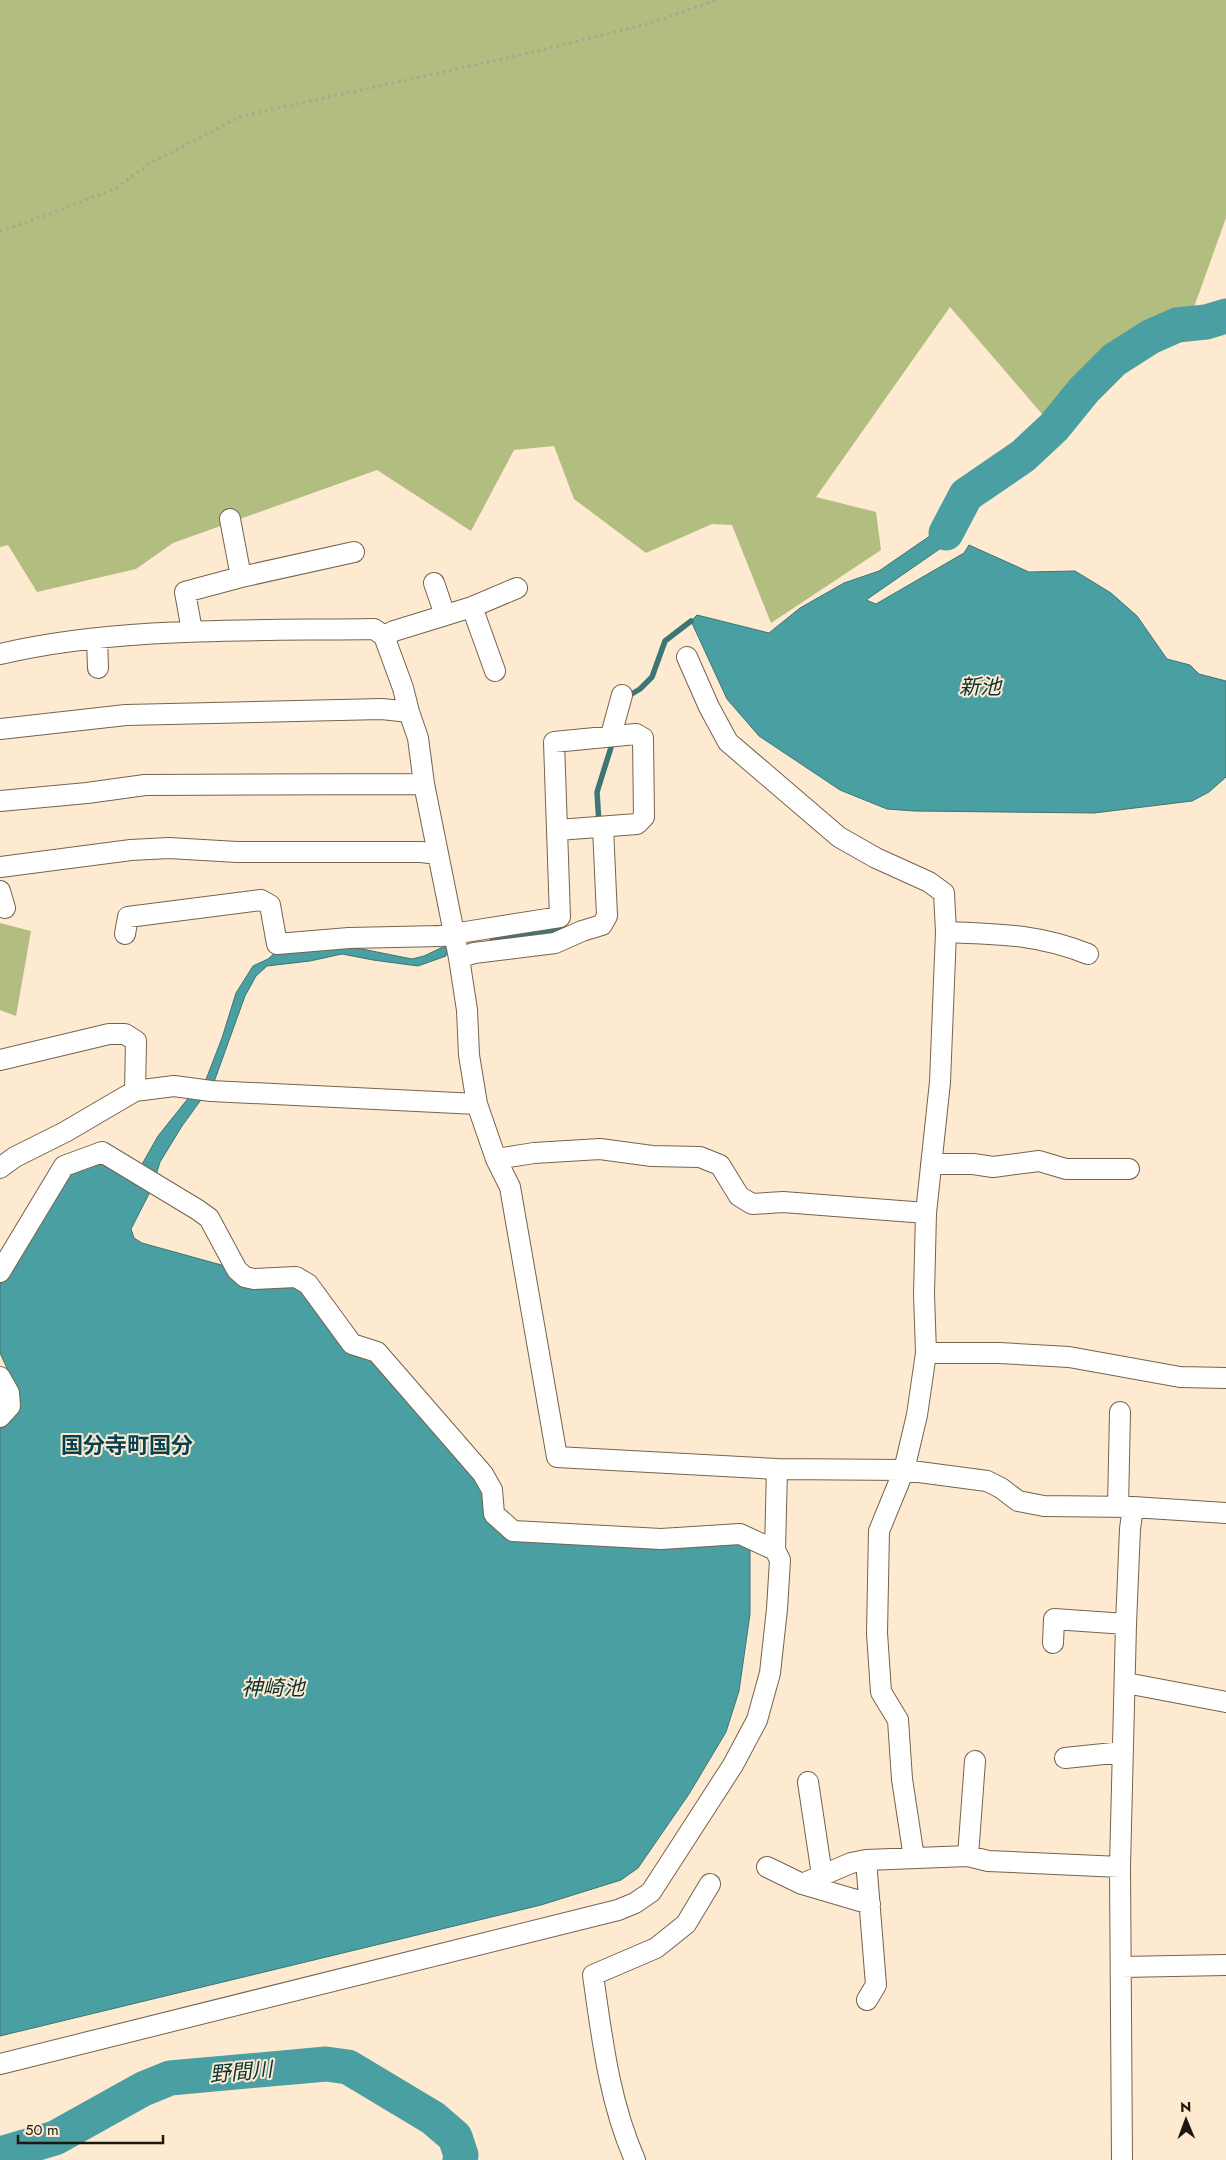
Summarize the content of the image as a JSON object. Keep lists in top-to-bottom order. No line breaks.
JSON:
{"districts":["国分寺町国分"],"water":["新池","神崎池","野間川"],"scale_bar":"50 m","north":"top"}
